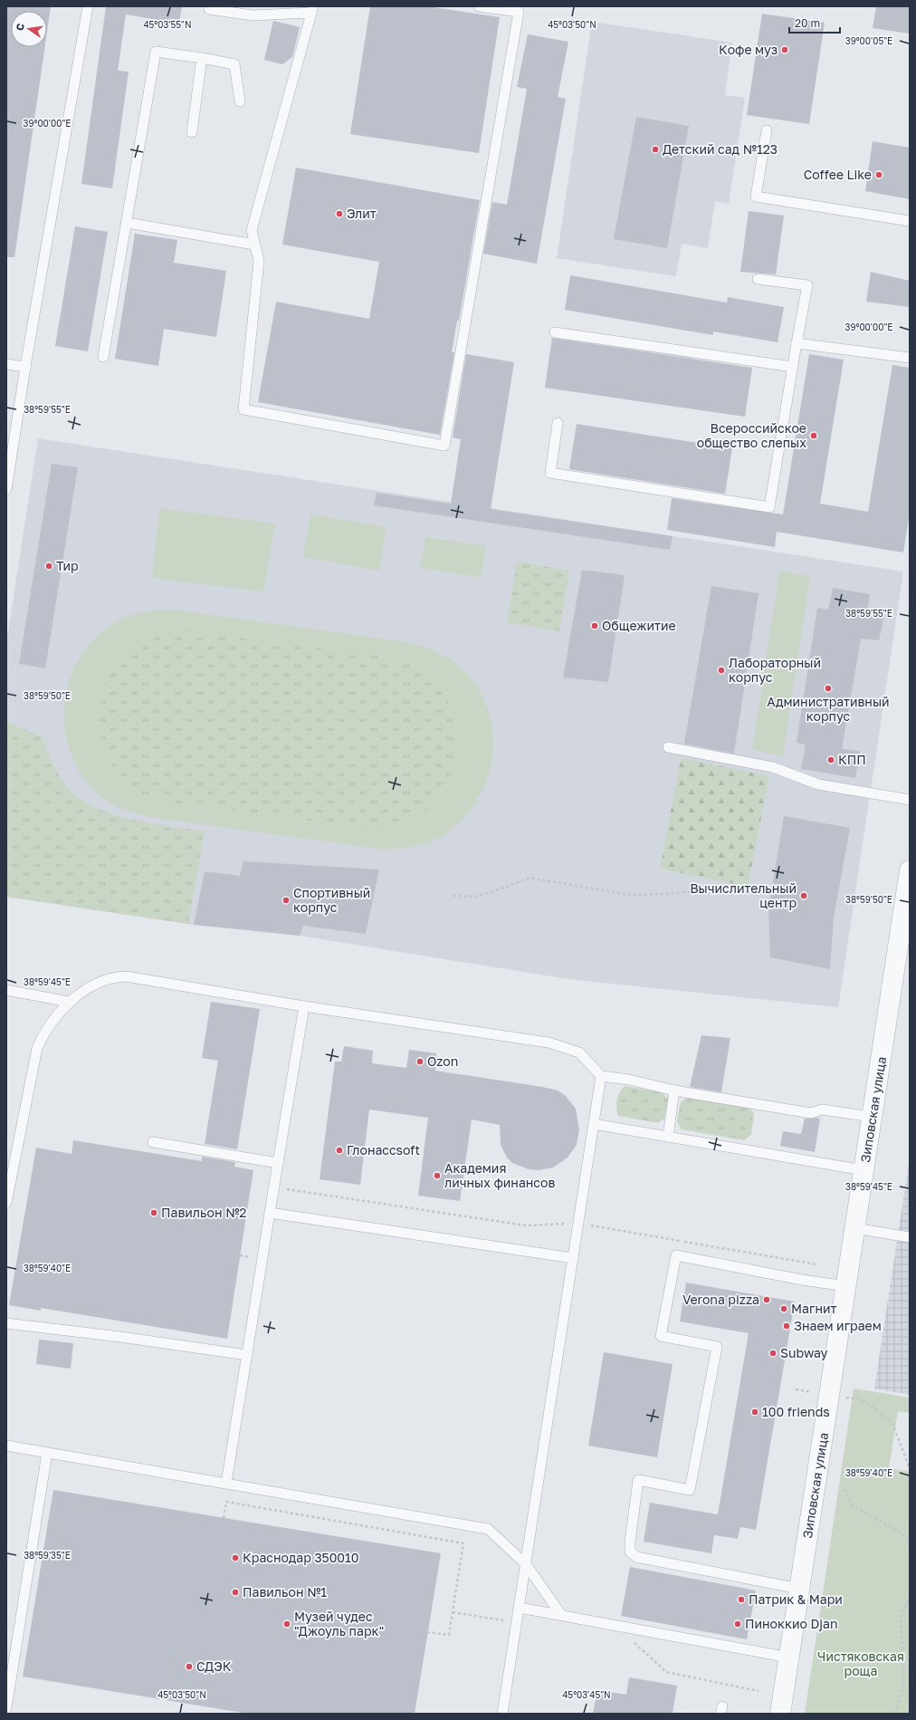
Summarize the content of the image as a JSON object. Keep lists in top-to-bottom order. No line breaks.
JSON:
{"streets":{"street":["Зиповская улица"]},"parks":["Чистяковская роща"],"places":["Кофе муз","Детский сад №123","Coffee Like","Элит","Всероссийское общество слепых","Тир","Общежитие","Лабораторный корпус","Административный корпус","КПП","Вычислительный центр","Спортивный корпус","Ozon","Глонассsoft","Академия личных финансов","Павильон №2","Verona pizza","Магнит","Знаем играем","Subway","100 friends","Краснодар 350010","Павильон №1","Патрик & Мари","Музей чудес \"Джоуль парк\"","Пиноккио Djan","СДЭК"],"scale_bar":"20 m","north":"left","coordinates":["45°03'55\"N","45°03'50\"N","39°00'05\"E","39°00'00\"E","38°59'55\"E","38°59'50\"E","38°59'45\"E","38°59'40\"E","38°59'35\"E","45°03'45\"N"]}
